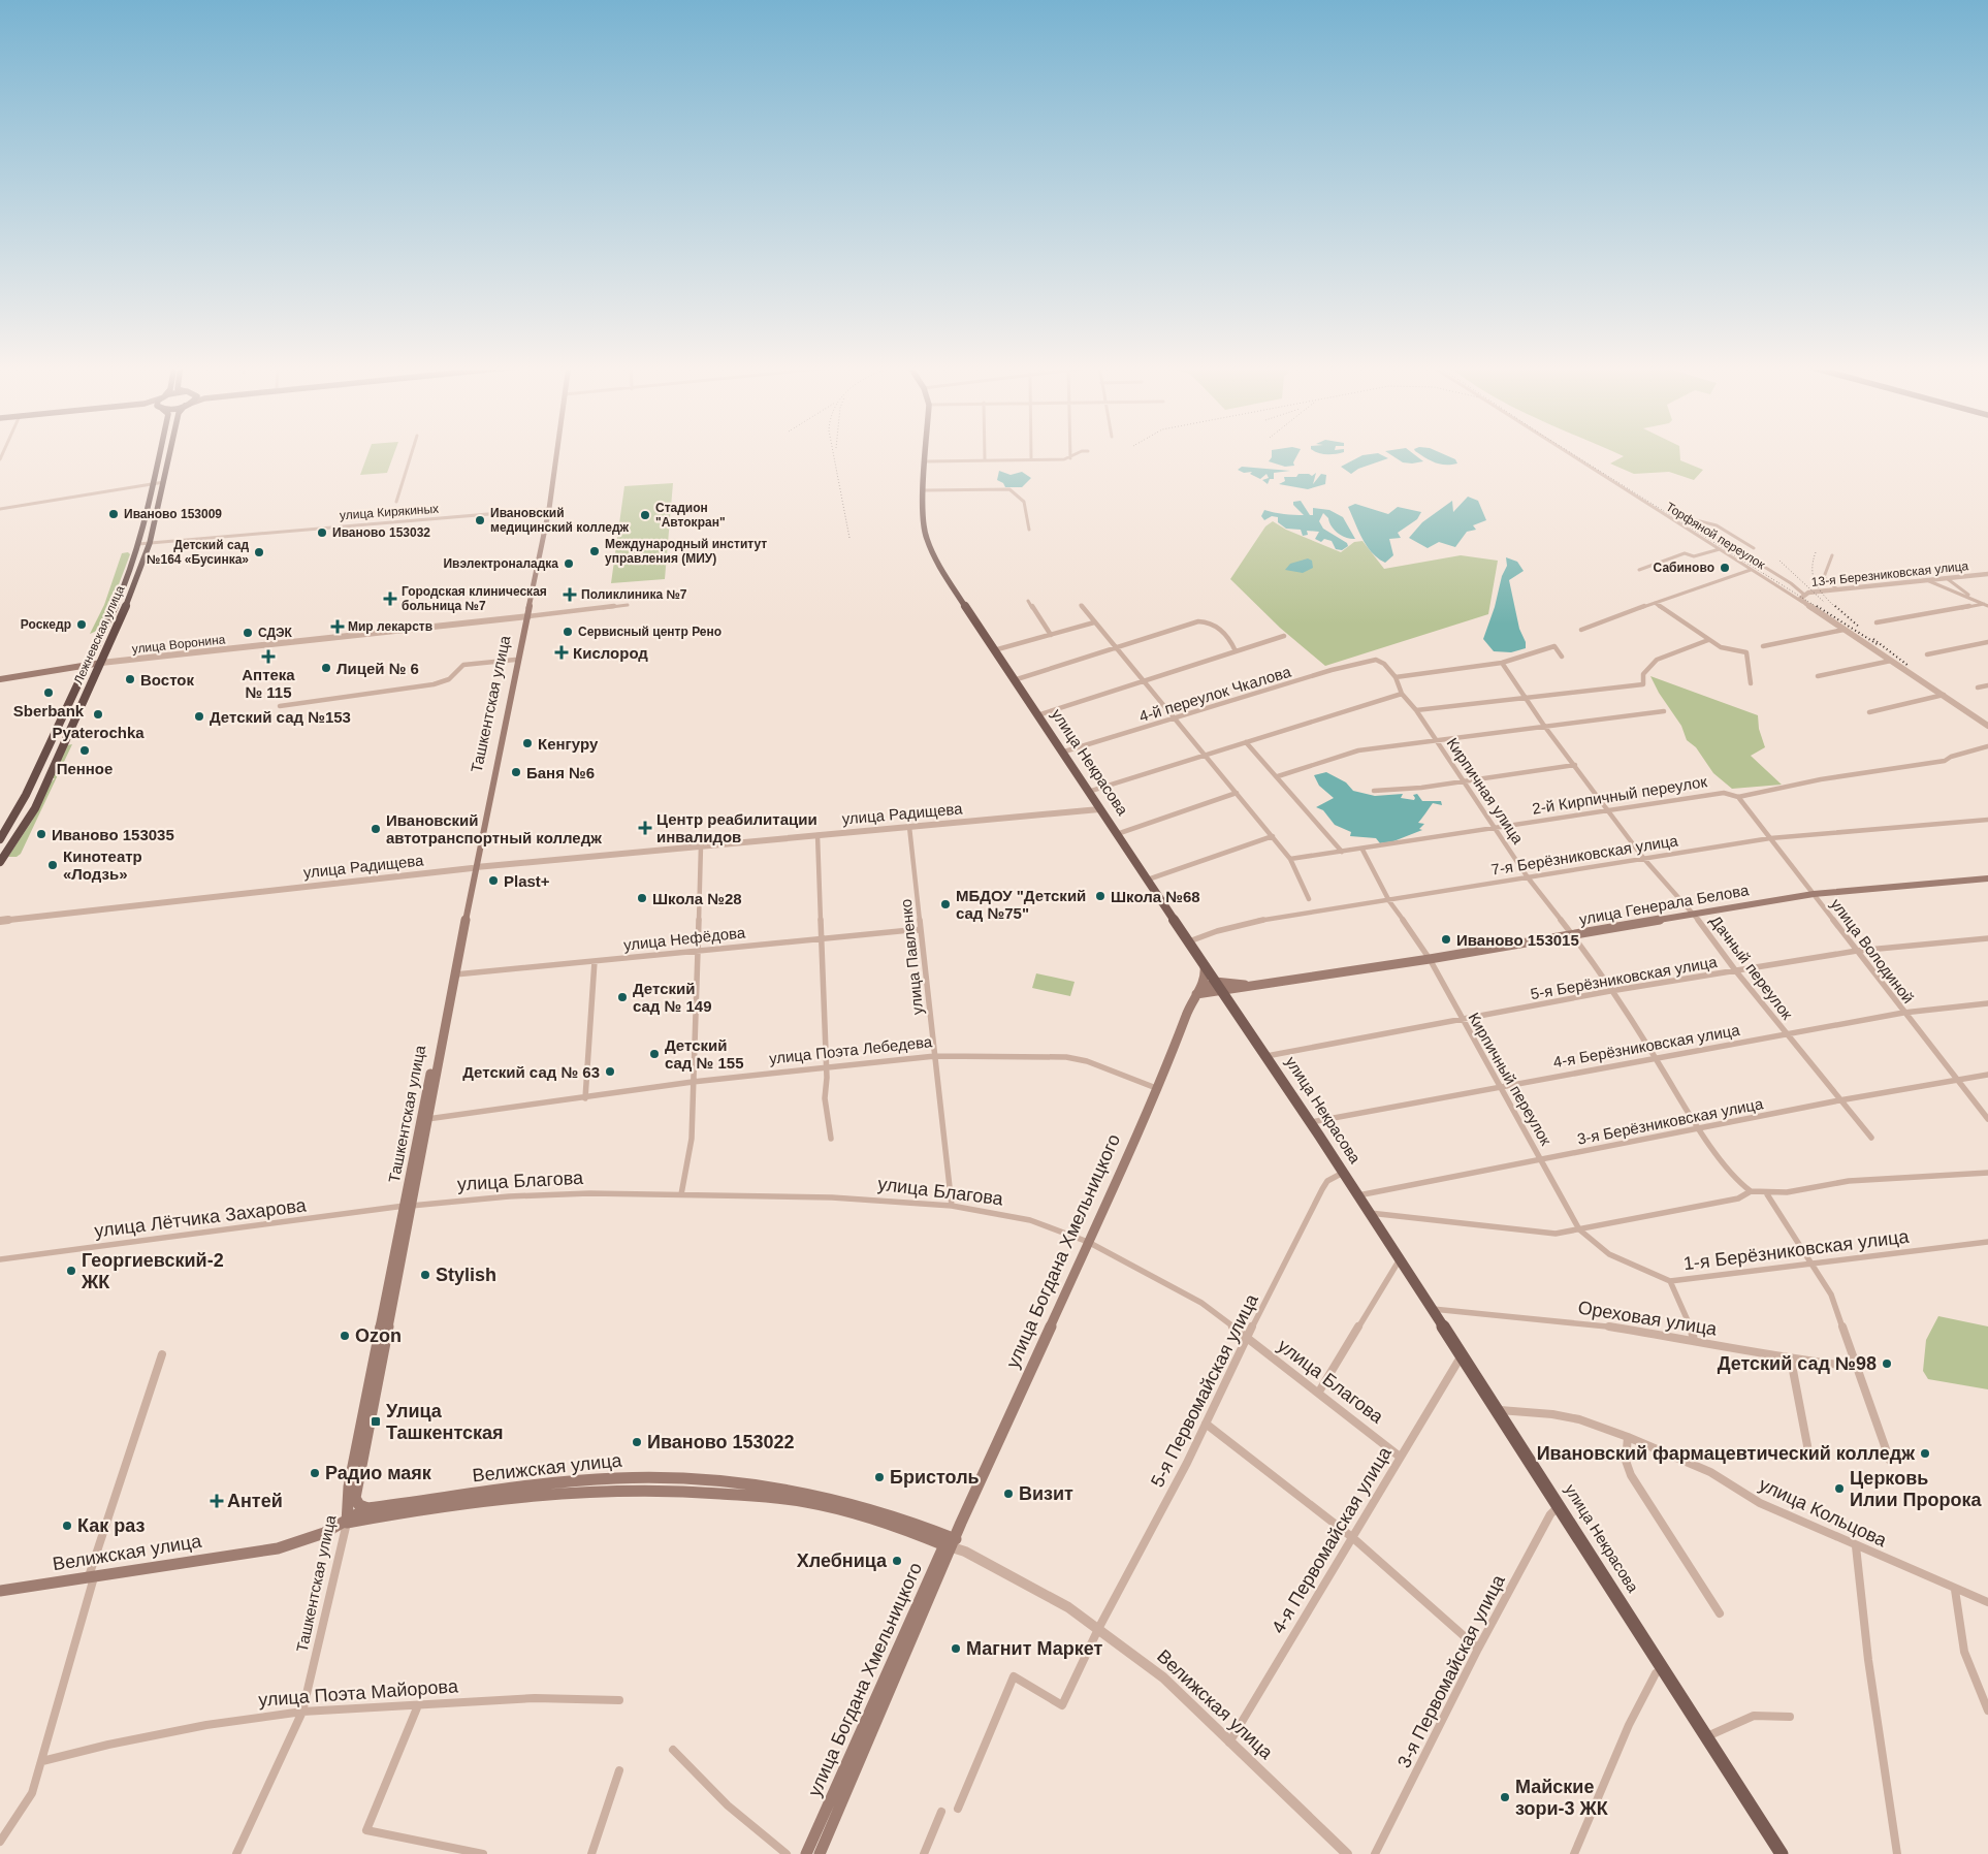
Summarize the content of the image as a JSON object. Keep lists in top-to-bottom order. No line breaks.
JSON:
{"streets":{"highway":["Лежневская улица"],"main road":["Ташкентская улица","улица Некрасова","улица Генерала Белова","улица Богдана Хмельницкого","Велижская улица"],"street":["улица Кирякиных","Торфяной переулок","13-я Березниковская улица","улица Воронина","4-й переулок Чкалова","Кирпичная улица","2-й Кирпичный переулок","улица Радищева","7-я Берёзниковская улица","улица Нефёдова","улица Володиной","улица Павленко","Дачный переулок","5-я Берёзниковская улица","4-я Берёзниковская улица","улица Поэта Лебедева","Кирпичный переулок","3-я Берёзниковская улица","улица Благова","улица Лётчика Захарова","1-я Берёзниковская улица","Ореховая улица","5-я Первомайская улица","улица Кольцова","4-я Первомайская улица","3-я Первомайская улица","улица Поэта Майорова"]},"crossings":[["улица Кирякиных","Лежневская улица"],["улица Кирякиных","Ташкентская улица"],["Торфяной переулок","13-я Березниковская улица"],["Лежневская улица","улица Воронина"],["улица Воронина","Ташкентская улица"],["4-й переулок Чкалова","улица Некрасова"],["4-й переулок Чкалова","Кирпичная улица"],["Ташкентская улица","улица Радищева"],["Ташкентская улица","улица Нефёдова"],["Ташкентская улица","улица Поэта Лебедева"],["Ташкентская улица","улица Благова"],["Ташкентская улица","улица Лётчика Захарова"],["Ташкентская улица","Велижская улица"],["Ташкентская улица","улица Поэта Майорова"],["улица Некрасова","улица Радищева"],["улица Некрасова","7-я Берёзниковская улица"],["улица Некрасова","улица Генерала Белова"],["улица Некрасова","5-я Берёзниковская улица"],["улица Некрасова","4-я Берёзниковская улица"],["улица Некрасова","3-я Берёзниковская улица"],["улица Некрасова","улица Богдана Хмельницкого"],["улица Некрасова","Ореховая улица"],["улица Некрасова","5-я Первомайская улица"],["улица Некрасова","улица Кольцова"],["улица Некрасова","4-я Первомайская улица"],["улица Некрасова","3-я Первомайская улица"],["Кирпичная улица","2-й Кирпичный переулок"],["Кирпичная улица","7-я Берёзниковская улица"],["Кирпичная улица","улица Генерала Белова"],["Кирпичная улица","5-я Берёзниковская улица"],["Кирпичная улица","4-я Берёзниковская улица"],["Кирпичная улица","3-я Берёзниковская улица"],["2-й Кирпичный переулок","улица Володиной"],["2-й Кирпичный переулок","Дачный переулок"],["2-й Кирпичный переулок","Кирпичный переулок"],["улица Радищева","улица Павленко"],["7-я Берёзниковская улица","улица Володиной"],["7-я Берёзниковская улица","Дачный переулок"],["7-я Берёзниковская улица","Кирпичный переулок"],["улица Генерала Белова","улица Володиной"],["улица Генерала Белова","Дачный переулок"],["улица Генерала Белова","Кирпичный переулок"],["улица Нефёдова","улица Павленко"],["улица Володиной","5-я Берёзниковская улица"],["улица Володиной","4-я Берёзниковская улица"],["улица Володиной","3-я Берёзниковская улица"],["улица Павленко","улица Поэта Лебедева"],["улица Павленко","улица Благова"],["Дачный переулок","5-я Берёзниковская улица"],["Дачный переулок","4-я Берёзниковская улица"],["Дачный переулок","3-я Берёзниковская улица"],["5-я Берёзниковская улица","Кирпичный переулок"],["4-я Берёзниковская улица","Кирпичный переулок"],["улица Поэта Лебедева","улица Богдана Хмельницкого"],["Кирпичный переулок","3-я Берёзниковская улица"],["Кирпичный переулок","1-я Берёзниковская улица"],["улица Благова","улица Лётчика Захарова"],["улица Благова","улица Богдана Хмельницкого"],["улица Благова","5-я Первомайская улица"],["улица Благова","4-я Первомайская улица"],["1-я Берёзниковская улица","Ореховая улица"],["улица Богдана Хмельницкого","Велижская улица"],["5-я Первомайская улица","Велижская улица"],["Велижская улица","4-я Первомайская улица"]],"places":{"other":["Иваново 153009","Стадион \"Автокран\"","Ивановский медицинский колледж","Иваново 153032","Международный институт управления (МИУ)","Детский сад №164 «Бусинка»","Ивэлектроналадка","Сабиново","Роскедр","Сервисный центр Рено","СДЭК","Лицей № 6","Восток","Sberbank","Pyaterochka","Детский сад №153","Кенгуру","Пенное","Баня №6","Ивановский автотранспортный колледж","Иваново 153035","Кинотеатр «Лодзь»","Plast+","Школа №68","Школа №28","МБДОУ \"Детский сад №75\"","Иваново 153015","Детский сад № 149","Детский сад № 155","Детский сад № 63","Георгиевский-2 ЖК","Stylish","Ozon","Детский сад №98","Иваново 153022","Ивановский фармацевтический колледж","Радио маяк","Бристоль","Церковь Илии Пророка","Визит","Как раз","Хлебница","Магнит Маркет","Майские зори-3 ЖК"],"health":["Поликлиника №7","Городская клиническая больница №7","Мир лекарств","Кислород","Аптека № 115","Центр реабилитации инвалидов","Антей"],"transit":["Улица Ташкентская"]}}
